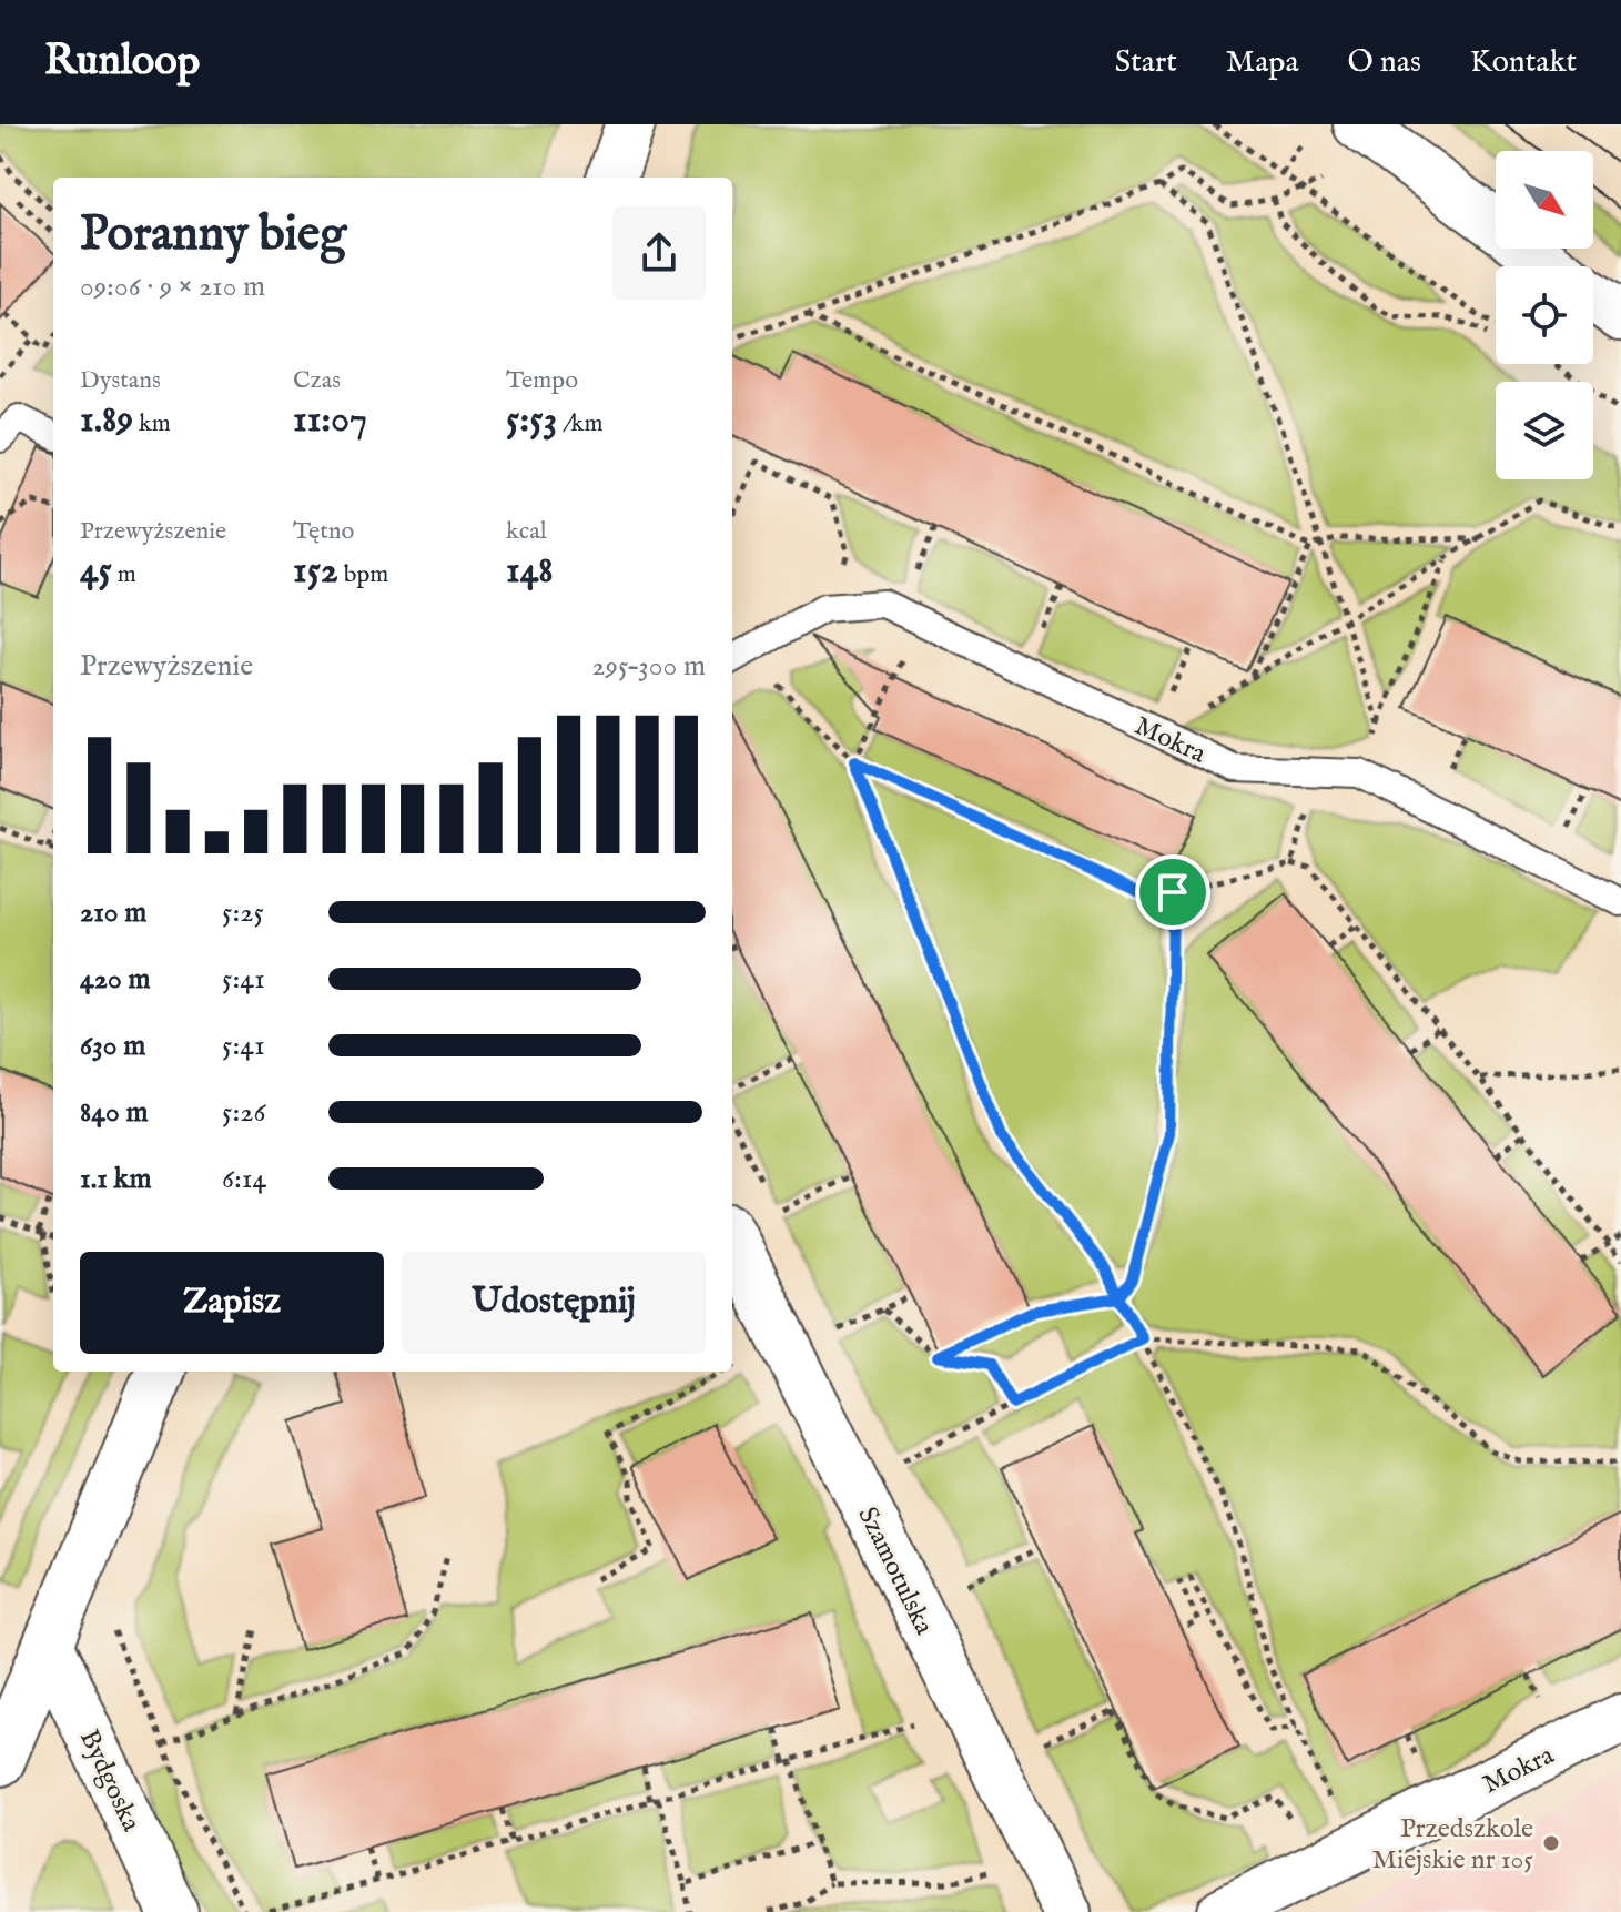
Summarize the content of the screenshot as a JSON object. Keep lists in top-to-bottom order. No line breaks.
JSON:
{"streets":{"street":["Mokra","Szamotulska","Bydgoska"]},"places":["Przedszkole Miejskie nr 105"],"north":"bottom right","page":{"header":"Runloop","nav":["Start","Mapa","O nas","Kontakt"],"heading":["Poranny bieg","09:06 · 9 × 210 m"],"stats":[["Dystans","1.89 km"],["Czas","11:07"],["Tempo","5:53 /km"],["Przewyższenie","45 m"],["Tętno","152 bpm"],["kcal","148"]],"chart":["Przewyższenie","295–300 m"],"list":[{"name":"210 m","note":"5:25"},{"name":"420 m","note":"5:41"},{"name":"630 m","note":"5:41"},{"name":"840 m","note":"5:26"},{"name":"1.1 km","note":"6:14"}],"buttons":["Zapisz","Udostępnij"]}}
